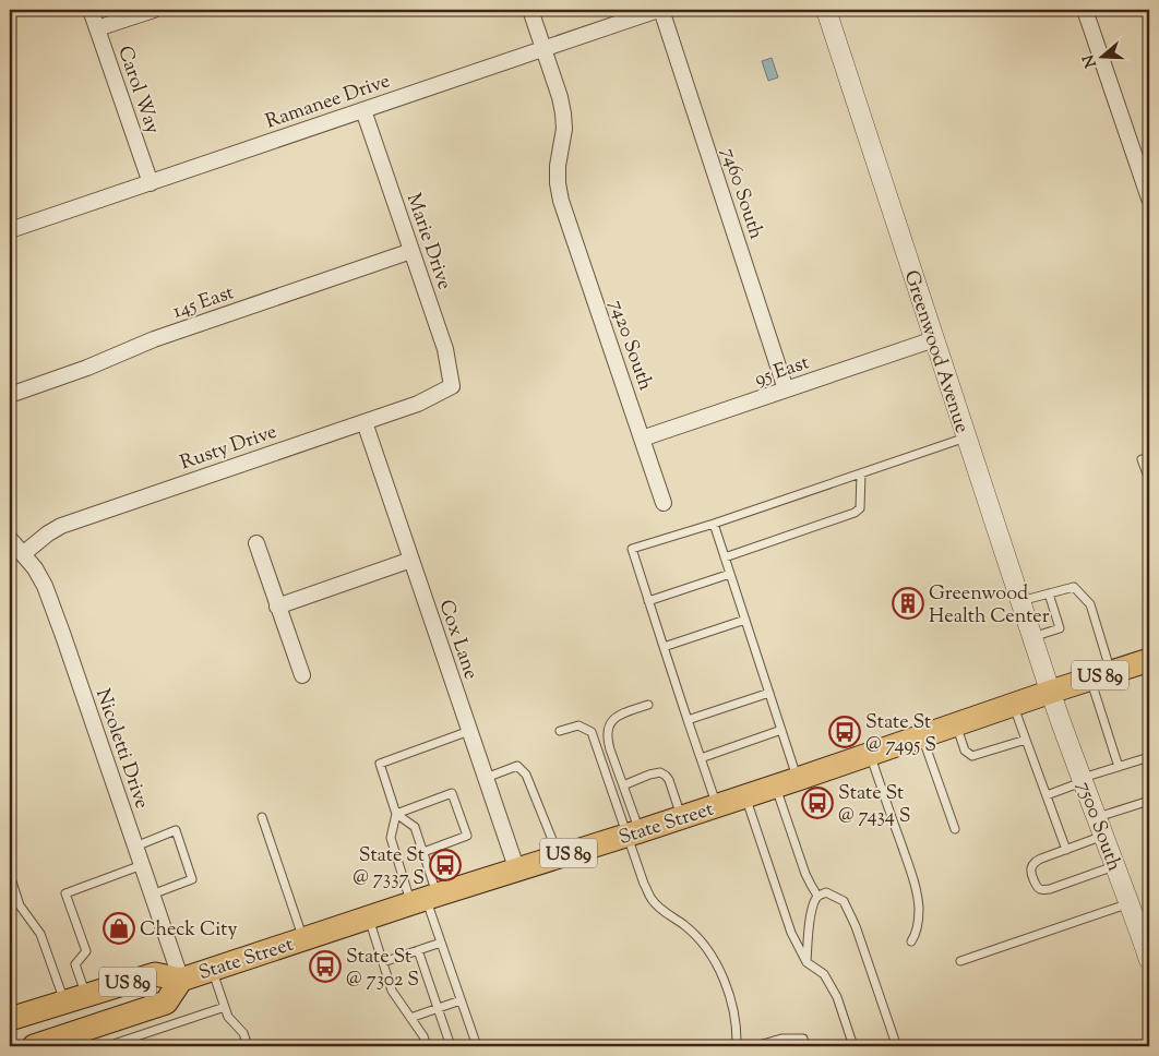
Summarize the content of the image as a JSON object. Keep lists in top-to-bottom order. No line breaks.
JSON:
{"streets":{"main road":["US 89","State Street"],"street":["Carol Way","Ramanee Drive","7460 South","Marie Drive","145 East","7420 South","Greenwood Avenue","95 East","Rusty Drive","Cox Lane","Nicoletti Drive","7500 South"]},"crossings":[["Carol Way","Ramanee Drive"],["Ramanee Drive","7460 South"],["Ramanee Drive","Marie Drive"],["Ramanee Drive","7420 South"],["7460 South","95 East"],["Marie Drive","145 East"],["Marie Drive","Rusty Drive"],["7420 South","95 East"],["Greenwood Avenue","95 East"],["Greenwood Avenue","State Street"],["Greenwood Avenue","7500 South"],["Rusty Drive","Cox Lane"],["Rusty Drive","Nicoletti Drive"],["Cox Lane","State Street"],["Nicoletti Drive","State Street"],["State Street","7500 South"]],"places":{"building":["Greenwood Health Center"],"bus stop":["State St @ 7495 S","State St @ 7434 S","State St @ 7337 S","State St @ 7302 S"],"shop":["Check City"]},"north":"left"}
